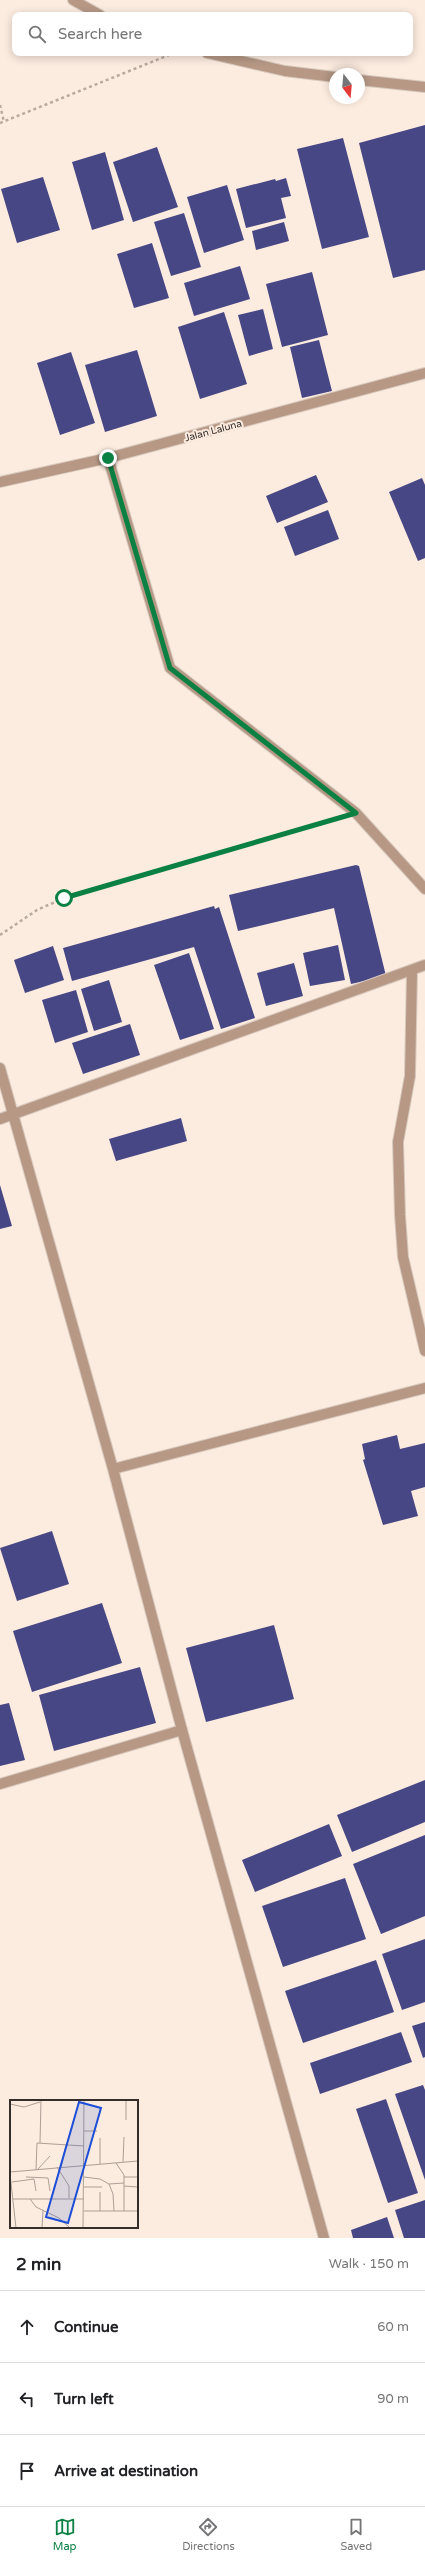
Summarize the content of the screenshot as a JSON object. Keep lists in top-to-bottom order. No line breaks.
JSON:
{"streets":{"street":["Jalan Laluna"]},"north":"bottom","page":{"search":"Search here","heading":["2 min","Walk · 150 m"],"list":[["Continue","60 m"],["Turn left","90 m"],"Arrive at destination"],"nav":["Map","Directions","Saved"]}}
